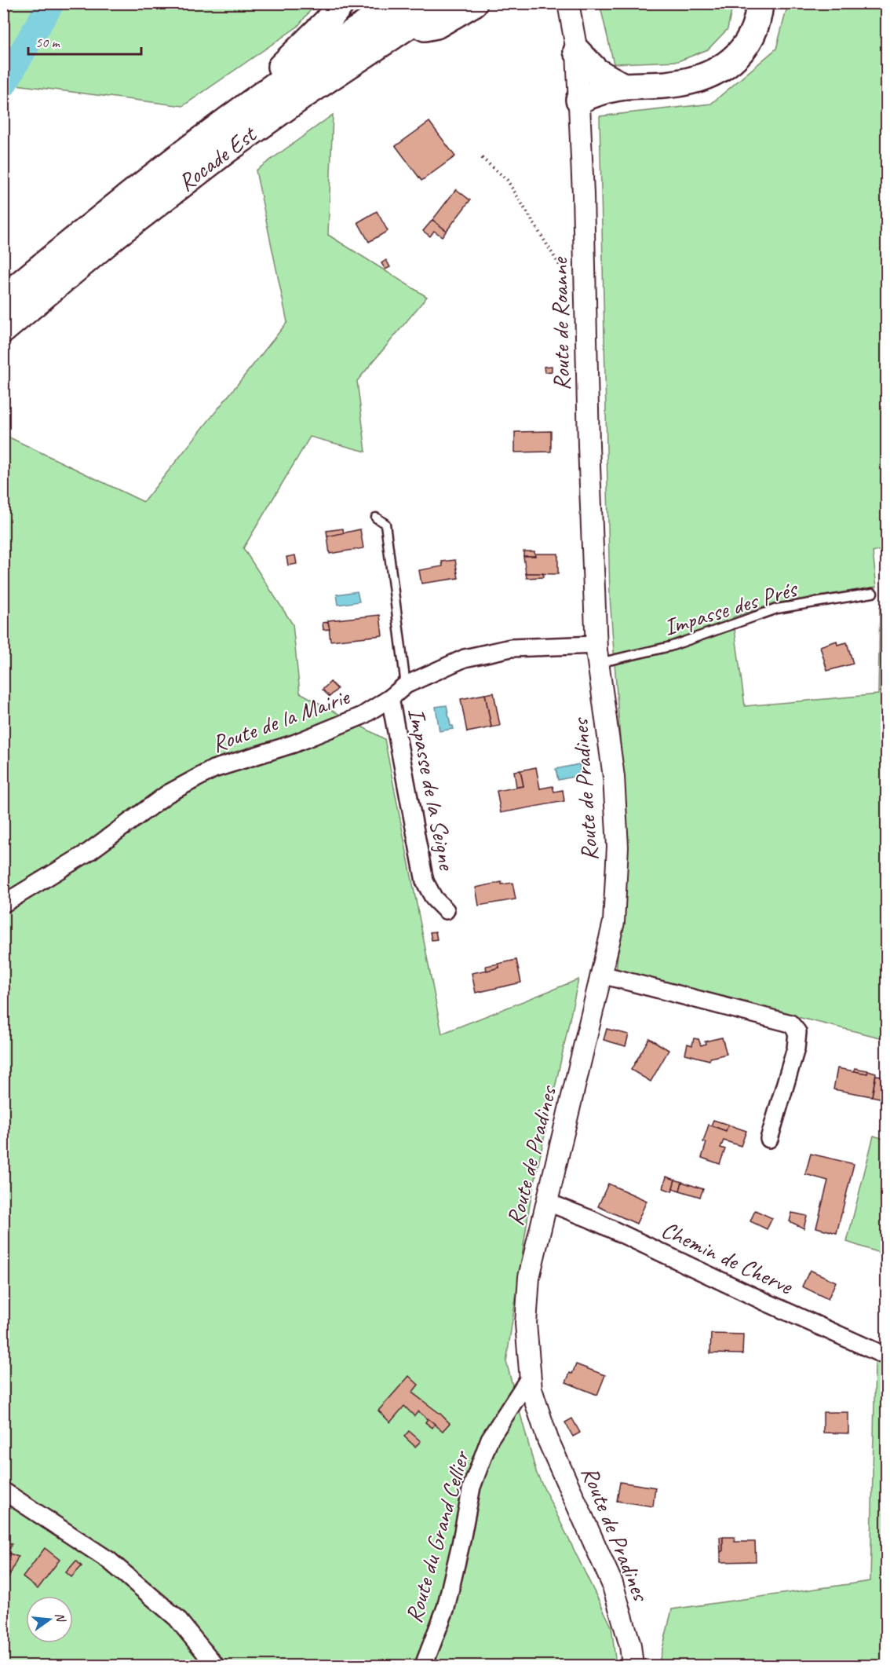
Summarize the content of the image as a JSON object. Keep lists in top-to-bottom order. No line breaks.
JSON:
{"streets":{"highway":["Rocade Est"],"street":["Route de Roanne","Route de la Mairie","Impasse de la Seigne","Route de Pradines","Chemin de Cherve","Route du Grand Cellier"],"lane":["Impasse des Prés"]},"crossings":[["Route de Roanne","Impasse des Prés"],["Route de Roanne","Route de la Mairie"],["Route de Roanne","Route de Pradines"],["Impasse des Prés","Route de la Mairie"],["Impasse des Prés","Route de Pradines"],["Route de la Mairie","Impasse de la Seigne"],["Route de la Mairie","Route de Pradines"],["Route de Pradines","Chemin de Cherve"],["Route de Pradines","Route du Grand Cellier"]],"scale_bar":"50 m","north":"right"}
